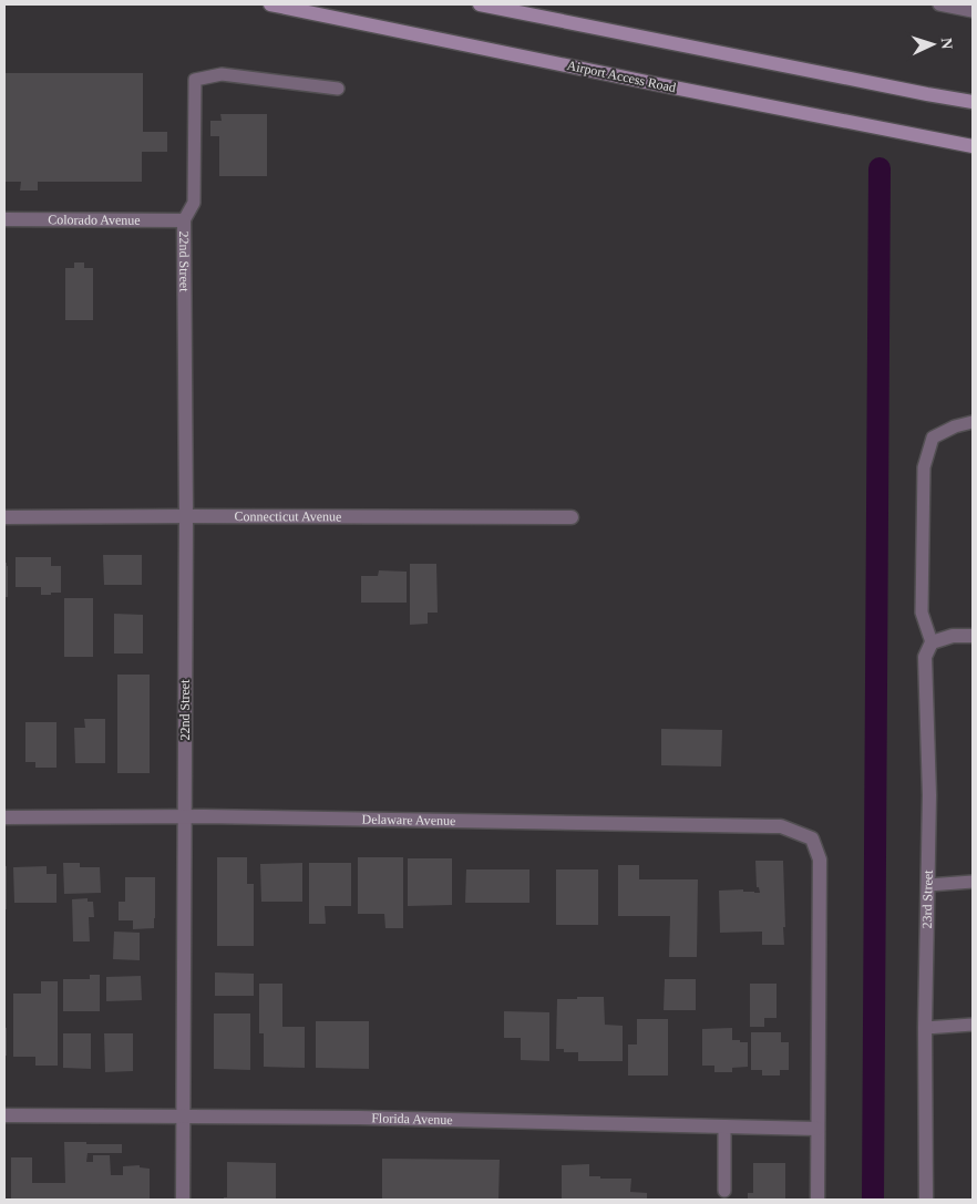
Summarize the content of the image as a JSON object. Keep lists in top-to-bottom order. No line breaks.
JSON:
{"streets":{"main road":["Airport Access Road"],"street":["Colorado Avenue","22nd Street","Connecticut Avenue","Delaware Avenue","23rd Street","Florida Avenue"]},"crossings":[["Colorado Avenue","22nd Street"],["22nd Street","Connecticut Avenue"],["22nd Street","Delaware Avenue"],["22nd Street","Florida Avenue"],["Delaware Avenue","Florida Avenue"]],"north":"right"}
